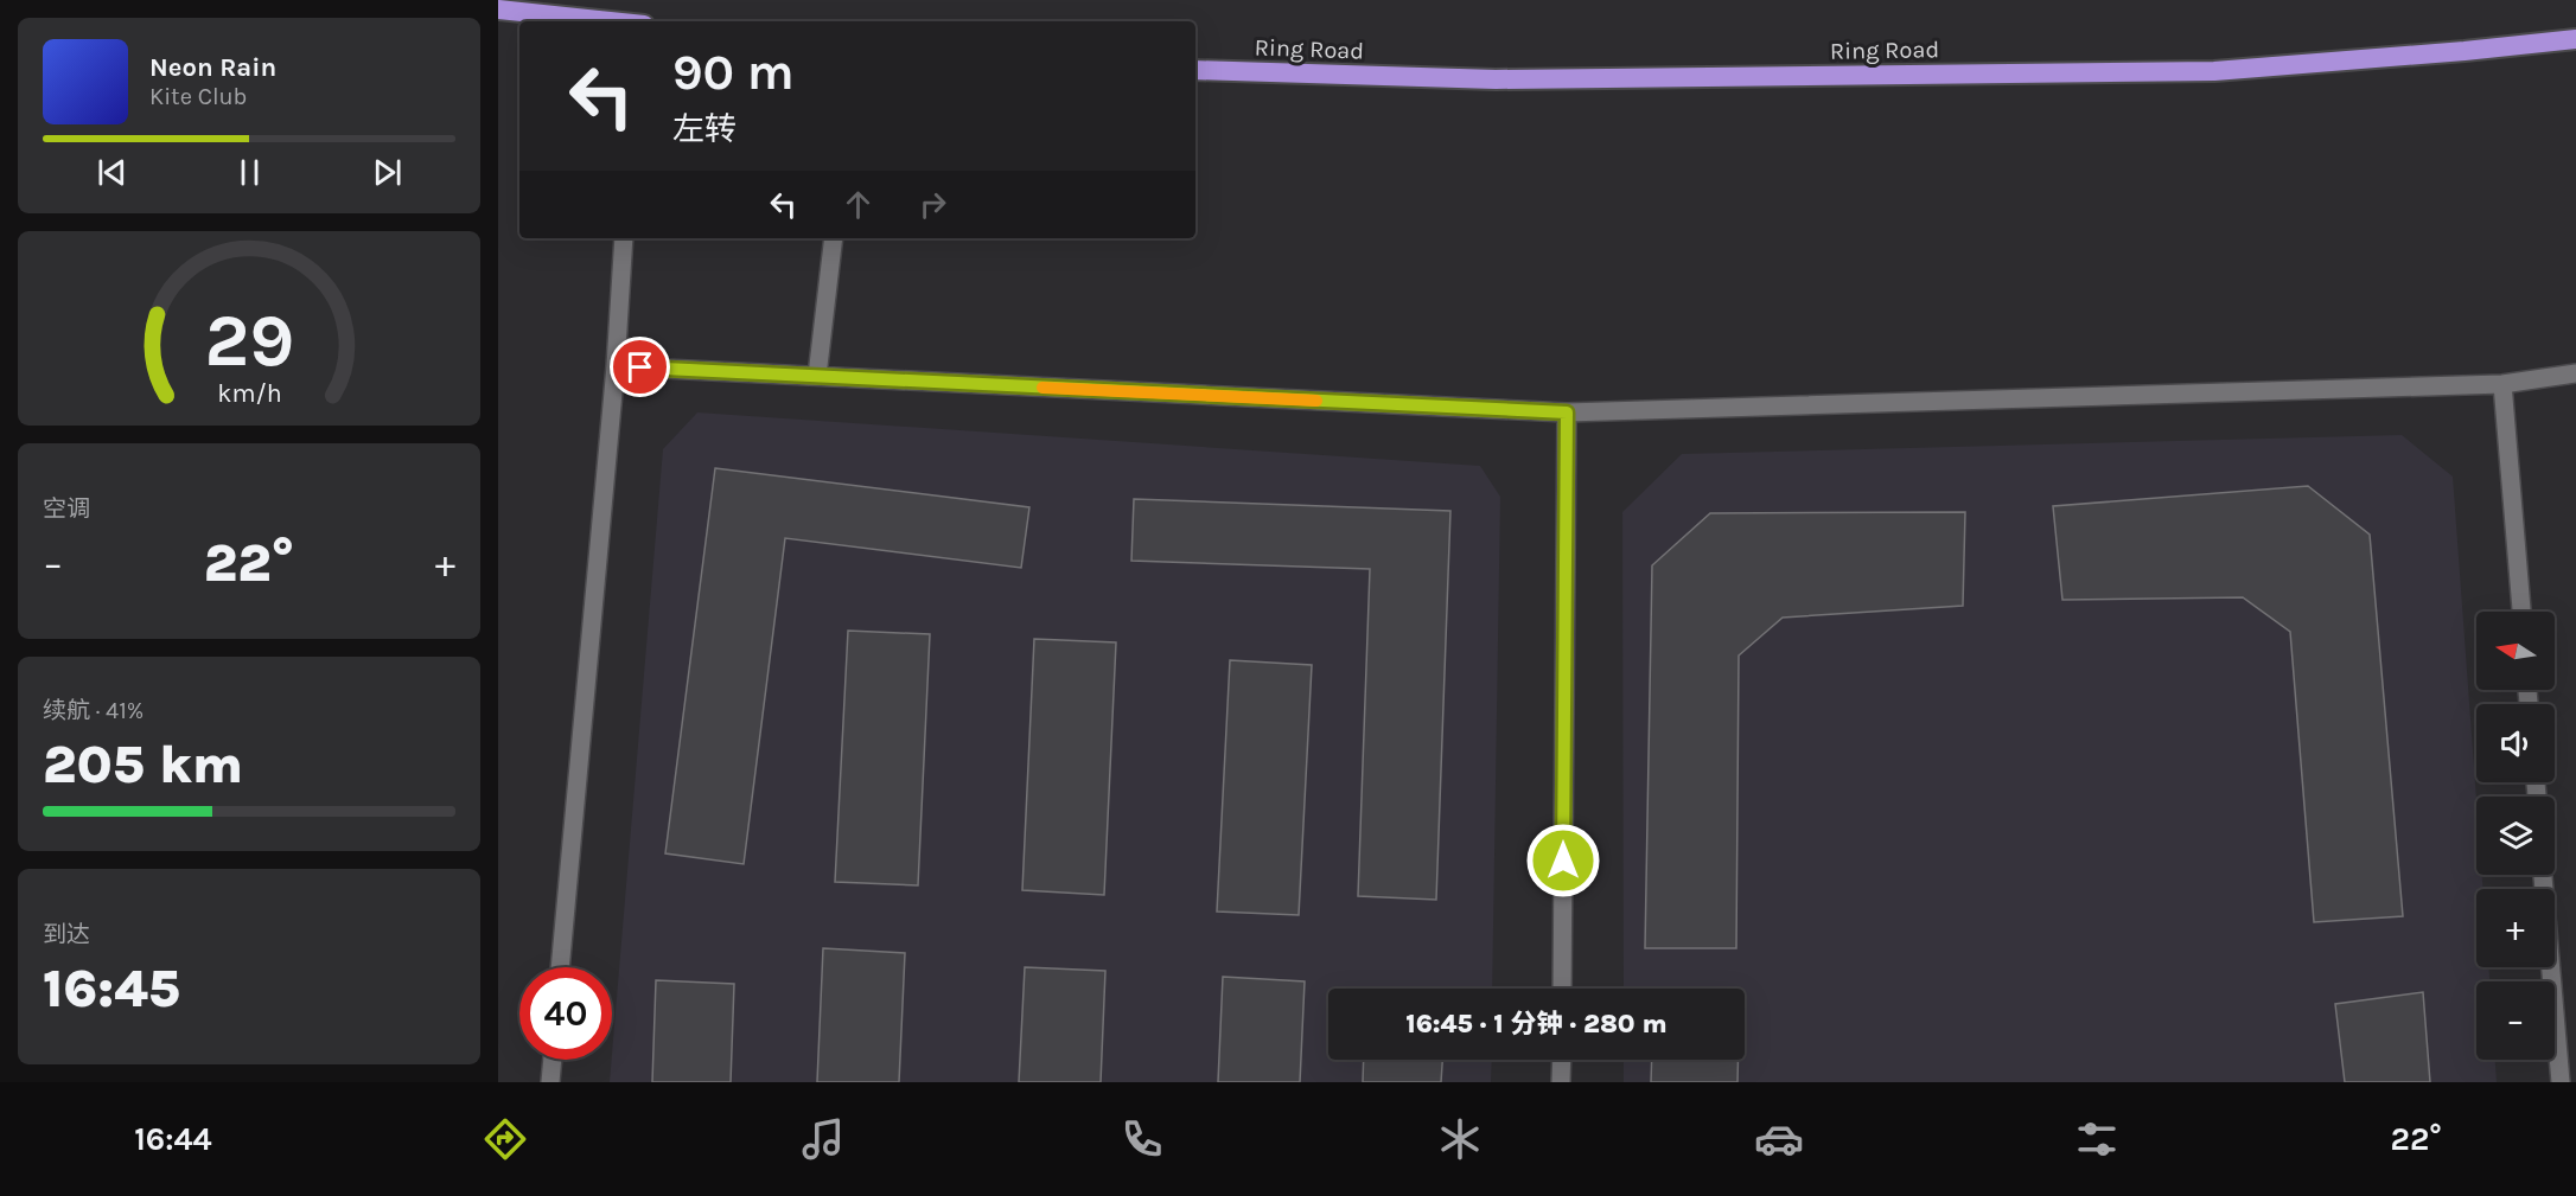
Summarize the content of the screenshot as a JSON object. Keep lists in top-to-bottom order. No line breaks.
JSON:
{"streets":{"highway":["Ring Road"]},"north":"left","page":{"turn":["90 m","左转"],"song":["Neon Rain","Kite Club"],"tile":["空调",["续航 · 41%","205 km"],["到达","16:45"]],"heat":["−","22°","+"],"map_buttons":["+","−"],"limit":"40","trip":"16:45 · 1 分钟 · 280 m","tabs":["16:44","22°"],"gauge":["29","km/h"]}}
